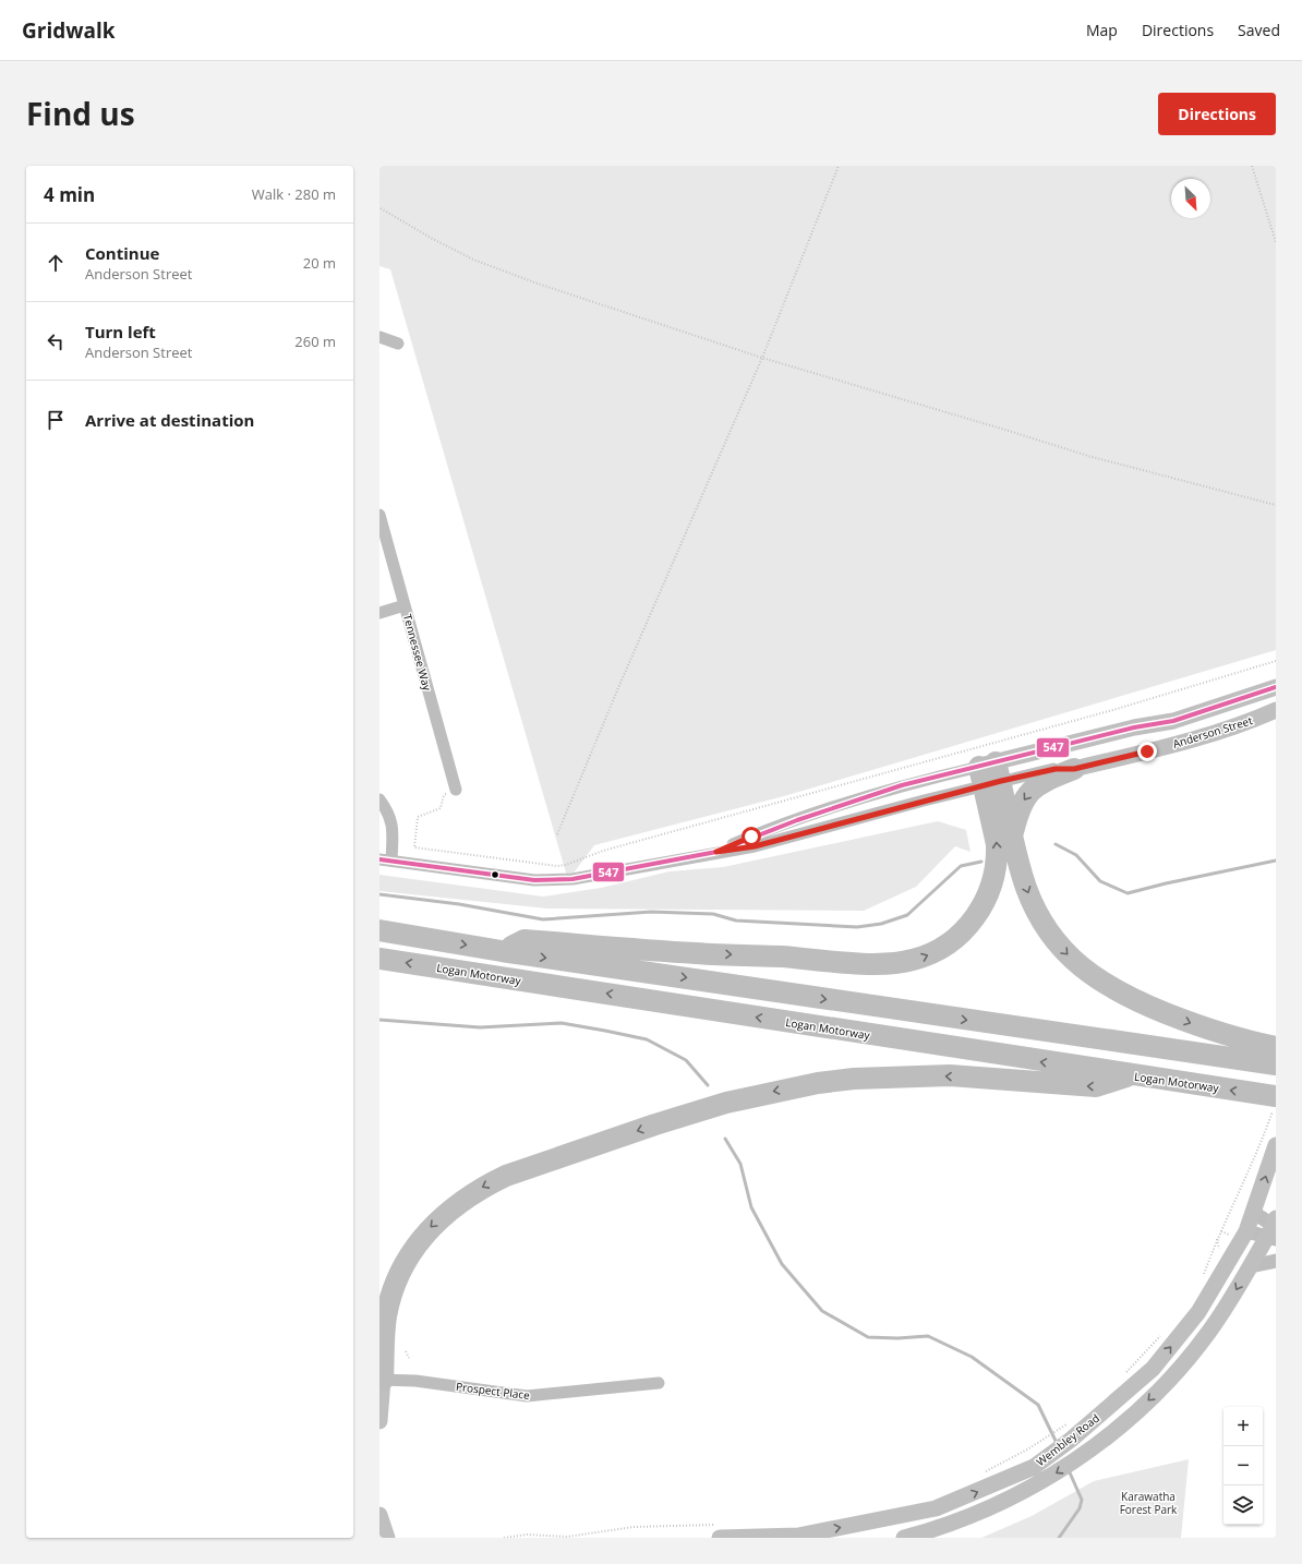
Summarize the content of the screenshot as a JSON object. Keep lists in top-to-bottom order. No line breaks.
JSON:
{"streets":{"highway":["Logan Motorway"],"main road":["Anderson Street","Wembley Road"],"street":["Tennessee Way","Prospect Place"]},"parks":["Karawatha Forest Park"],"lines":["transit line 547"],"north":"bottom right","page":{"header":"Gridwalk","nav":["Map","Directions","Saved"],"title":"Find us","buttons":"Directions","heading":["4 min","Walk · 280 m"],"list":[["Continue","Anderson Street","20 m"],["Turn left","Anderson Street","260 m"],"Arrive at destination"],"map_buttons":["+","−"]}}
